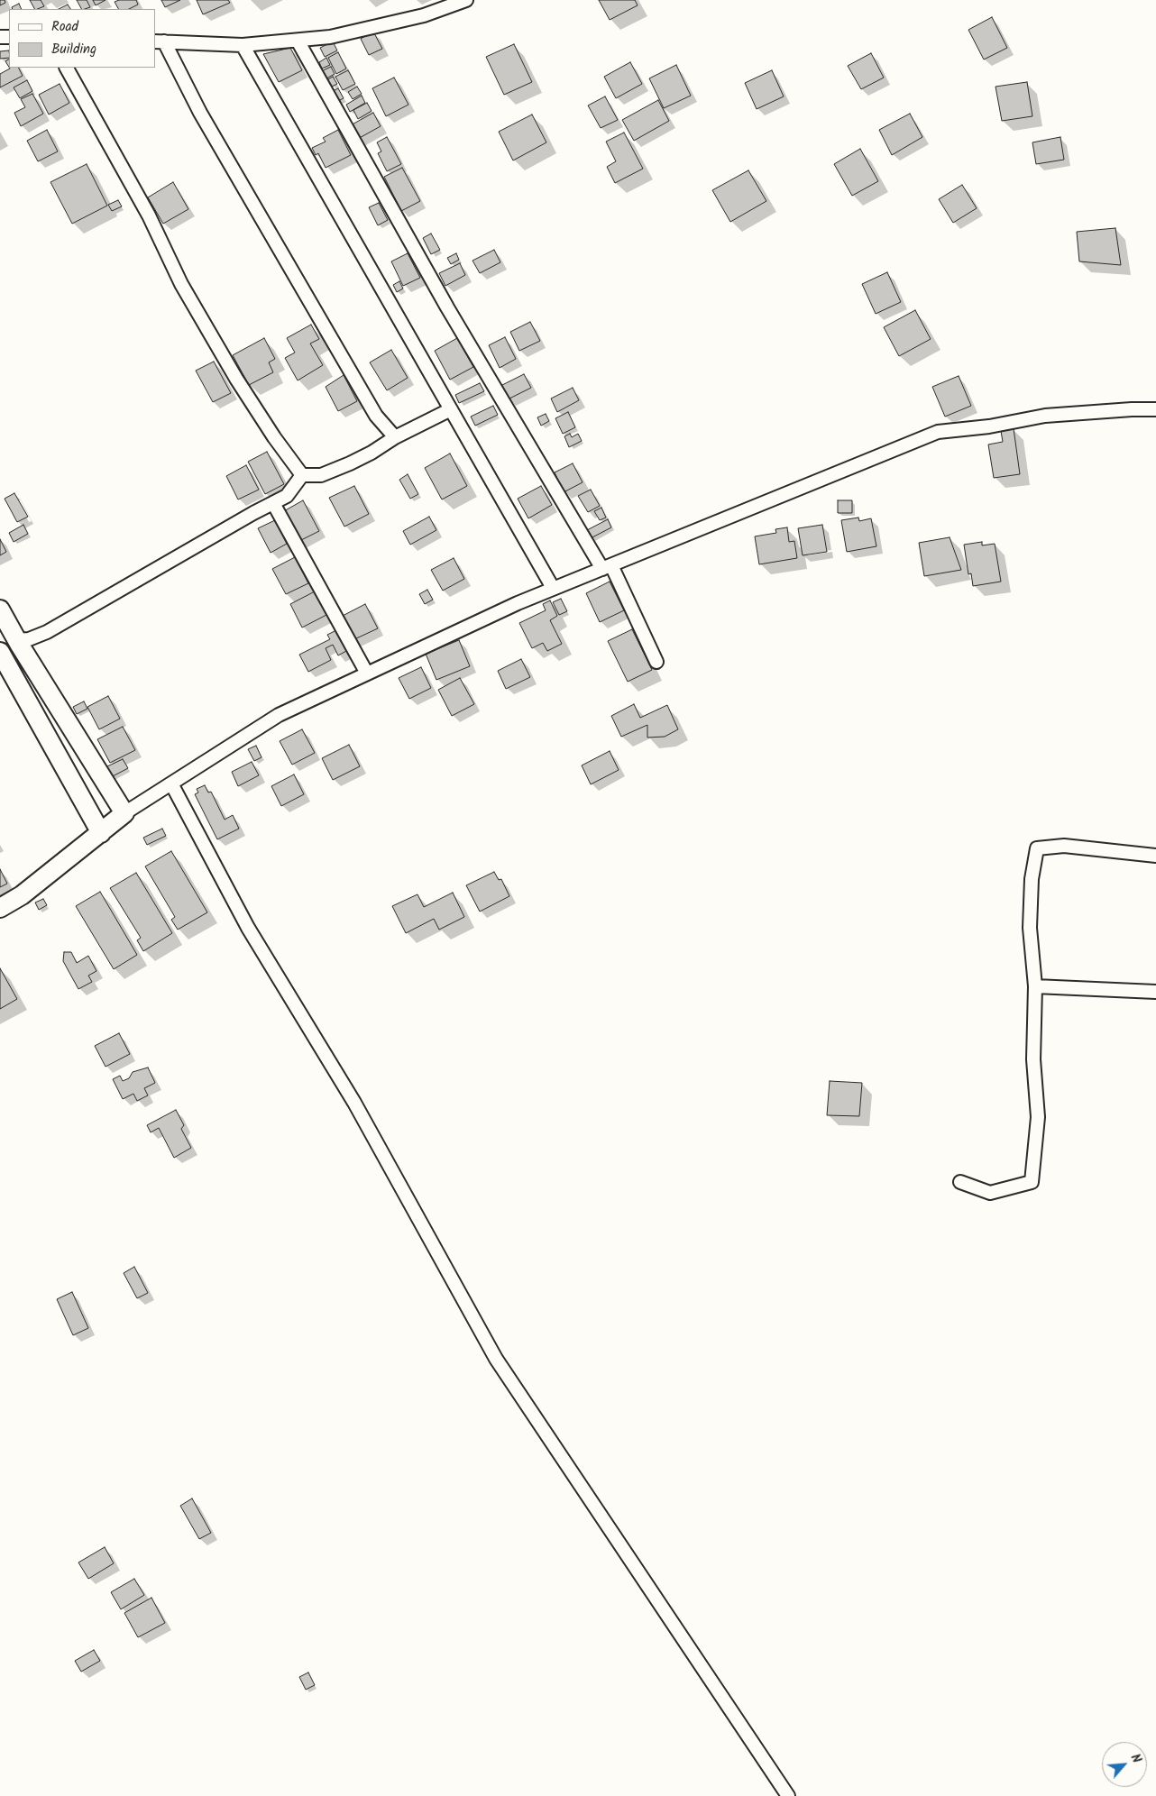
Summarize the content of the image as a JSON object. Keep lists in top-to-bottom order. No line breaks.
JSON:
{"legend":["Road","Building"],"north":"top right"}
